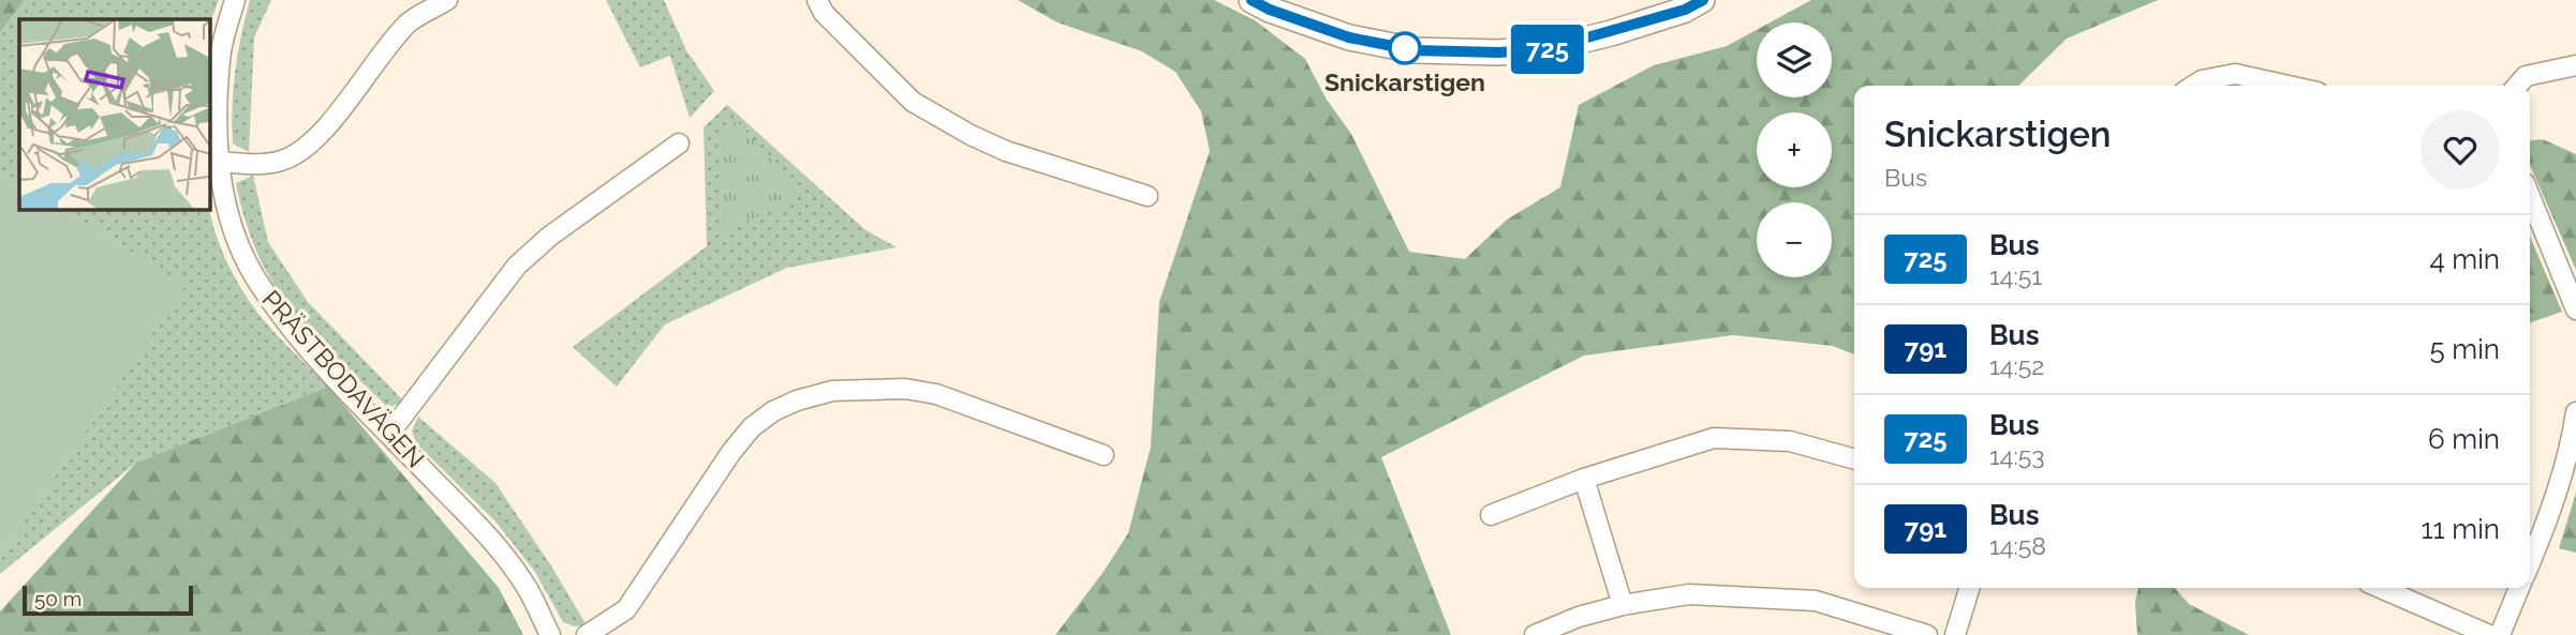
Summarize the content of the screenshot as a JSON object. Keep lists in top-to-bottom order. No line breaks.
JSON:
{"streets":{"street":["PRÄSTBODAVÄGEN"]},"places":["Snickarstigen"],"lines":["bus line 725"],"scale_bar":"50 m","page":{"on_map":"725","map_buttons":["+","−"],"heading":["Snickarstigen","Bus"],"list":[{"mark":"725","name":"Bus","note":"14:51","value":"4 min"},{"mark":"791","name":"Bus","note":"14:52","value":"5 min"},{"mark":"725","name":"Bus","note":"14:53","value":"6 min"},{"mark":"791","name":"Bus","note":"14:58","value":"11 min"}],"scale":"50 m"}}
